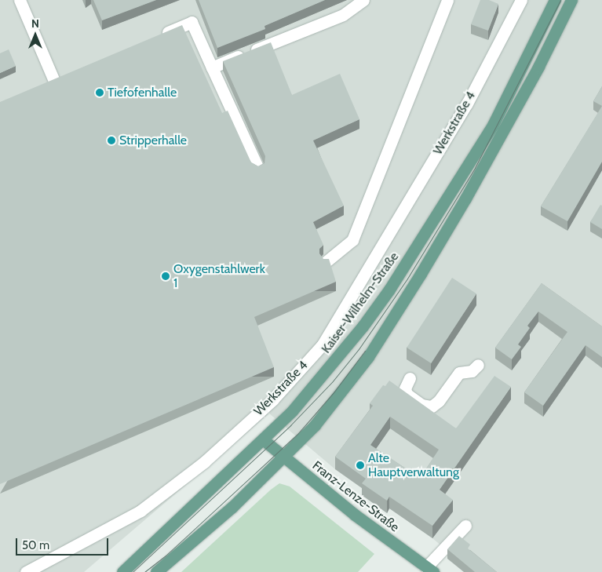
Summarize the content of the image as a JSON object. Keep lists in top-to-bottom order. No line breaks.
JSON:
{"streets":{"main road":["Kaiser-Wilhelm-Straße","Franz-Lenze-Straße"],"lane":["Werkstraße 4"]},"crossings":[["Kaiser-Wilhelm-Straße","Franz-Lenze-Straße"]],"places":["Tiefofenhalle","Stripperhalle","Oxygenstahlwerk 1","Alte Hauptverwaltung"],"scale_bar":"50 m","north":"top"}
